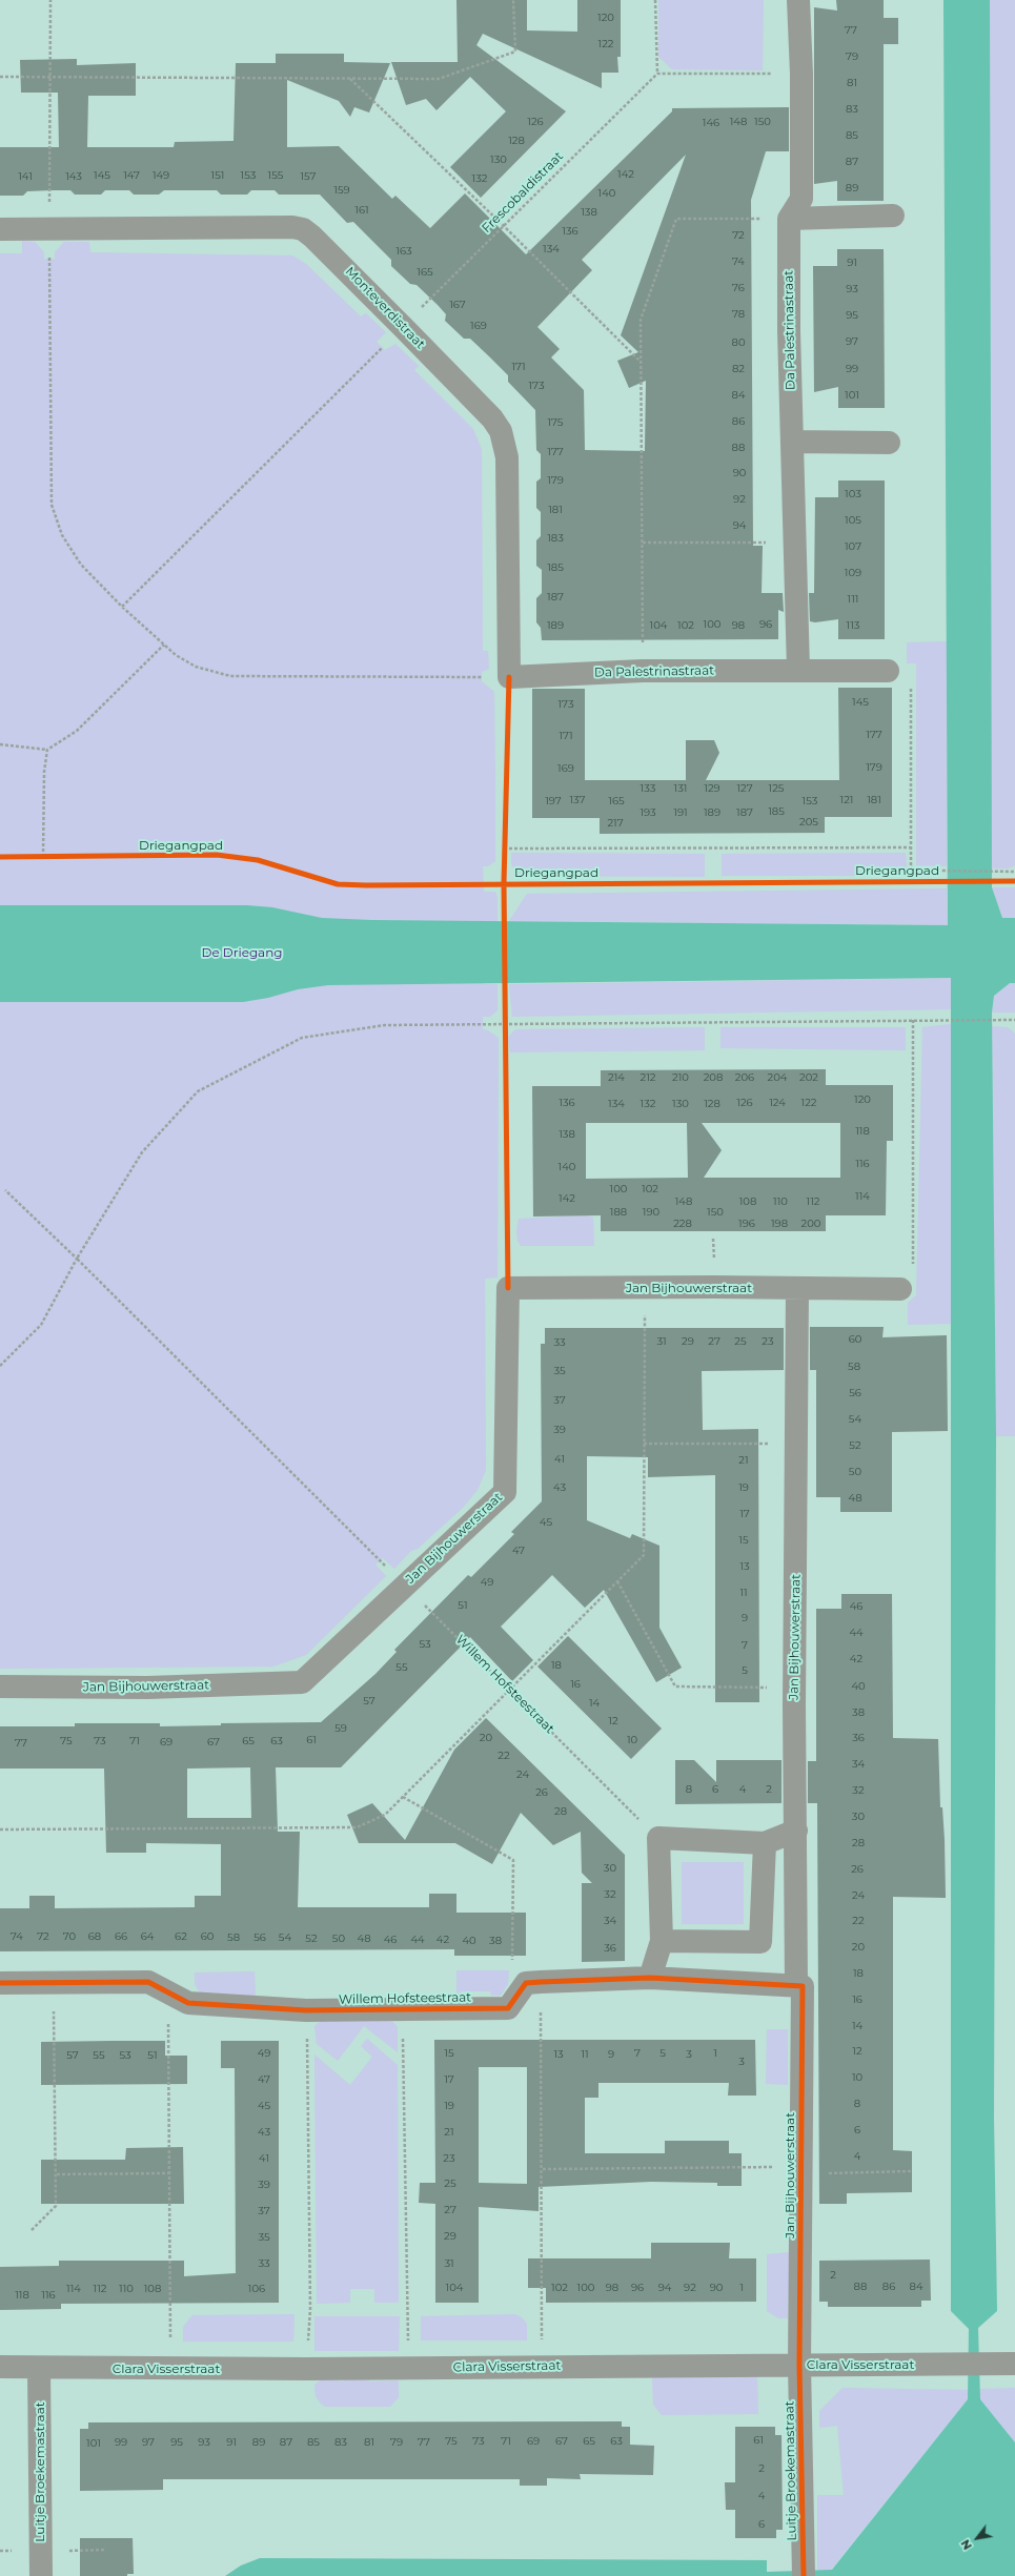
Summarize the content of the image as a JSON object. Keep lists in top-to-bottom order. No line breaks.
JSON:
{"streets":{"street":["Monteverdistraat","Da Palestrinastraat","Jan Bijhouwerstraat","Willem Hofsteestraat","Clara Visserstraat","Luitje Broekemastraat"],"path":["Frescobaldistraat"],"cycle path":["Driegangpad"]},"crossings":[["Frescobaldistraat","Monteverdistraat"],["Monteverdistraat","Da Palestrinastraat"],["Jan Bijhouwerstraat","Willem Hofsteestraat"],["Jan Bijhouwerstraat","Clara Visserstraat"],["Jan Bijhouwerstraat","Luitje Broekemastraat"],["Willem Hofsteestraat","Clara Visserstraat"],["Clara Visserstraat","Luitje Broekemastraat"]],"parks":["De Driegang"],"house_numbers":["120","77","122","79","81","83","126","148","150","146","85","128","130","87","142","145","147","149","151","153","155","141","143","157","132","89","159","140","161","138","136","72","134","163","74","91","165","76","93","167","78","95","169","97","80","171","82","99","173","84","101","86","175","88","177","90","179","103","92","181","105","94","183","107","185","109","187","111","100","96","189","104","102","98","113","145","173","177","171","179","169","133","131","129","127","125","137","121","181","197","165","153","185","193","191","189","187","205","217","214","212","210","208","206","204","202","120","136","126","124","122","134","132","130","128","118","138","116","140","100","102","114","142","148","108","110","112","188","190","150","228","196","198","200","60","31","29","27","25","23","33","58","35","56","37","54","39","52","41","21","50","43","19","48","17","45","15","47","13","49","11","51","46","9","44","53","7","42","18","55","5","16","40","57","14","38","12","59","20","36","61","10","75","73","71","65","63","69","67","77","22","34","24","8","6","4","2","32","26","28","30","28","30","26","32","24","34","22","74","72","70","68","66","64","62","60","58","56","54","52","50","48","46","44","42","40","38","20","36","18","16","14","12","49","15","7","5","1","13","11","9","3","57","55","53","51","3","10","47","17","8","45","19","6","43","21","4","41","23","25","39","27","37","29","35","33","31","2","88","86","84","104","102","100","98","96","94","92","90","1","114","112","110","108","106","118","116","61","75","73","71","69","67","65","63","99","97","95","93","91","89","87","85","83","81","79","77","101","2","4","6"],"north":"bottom left"}
